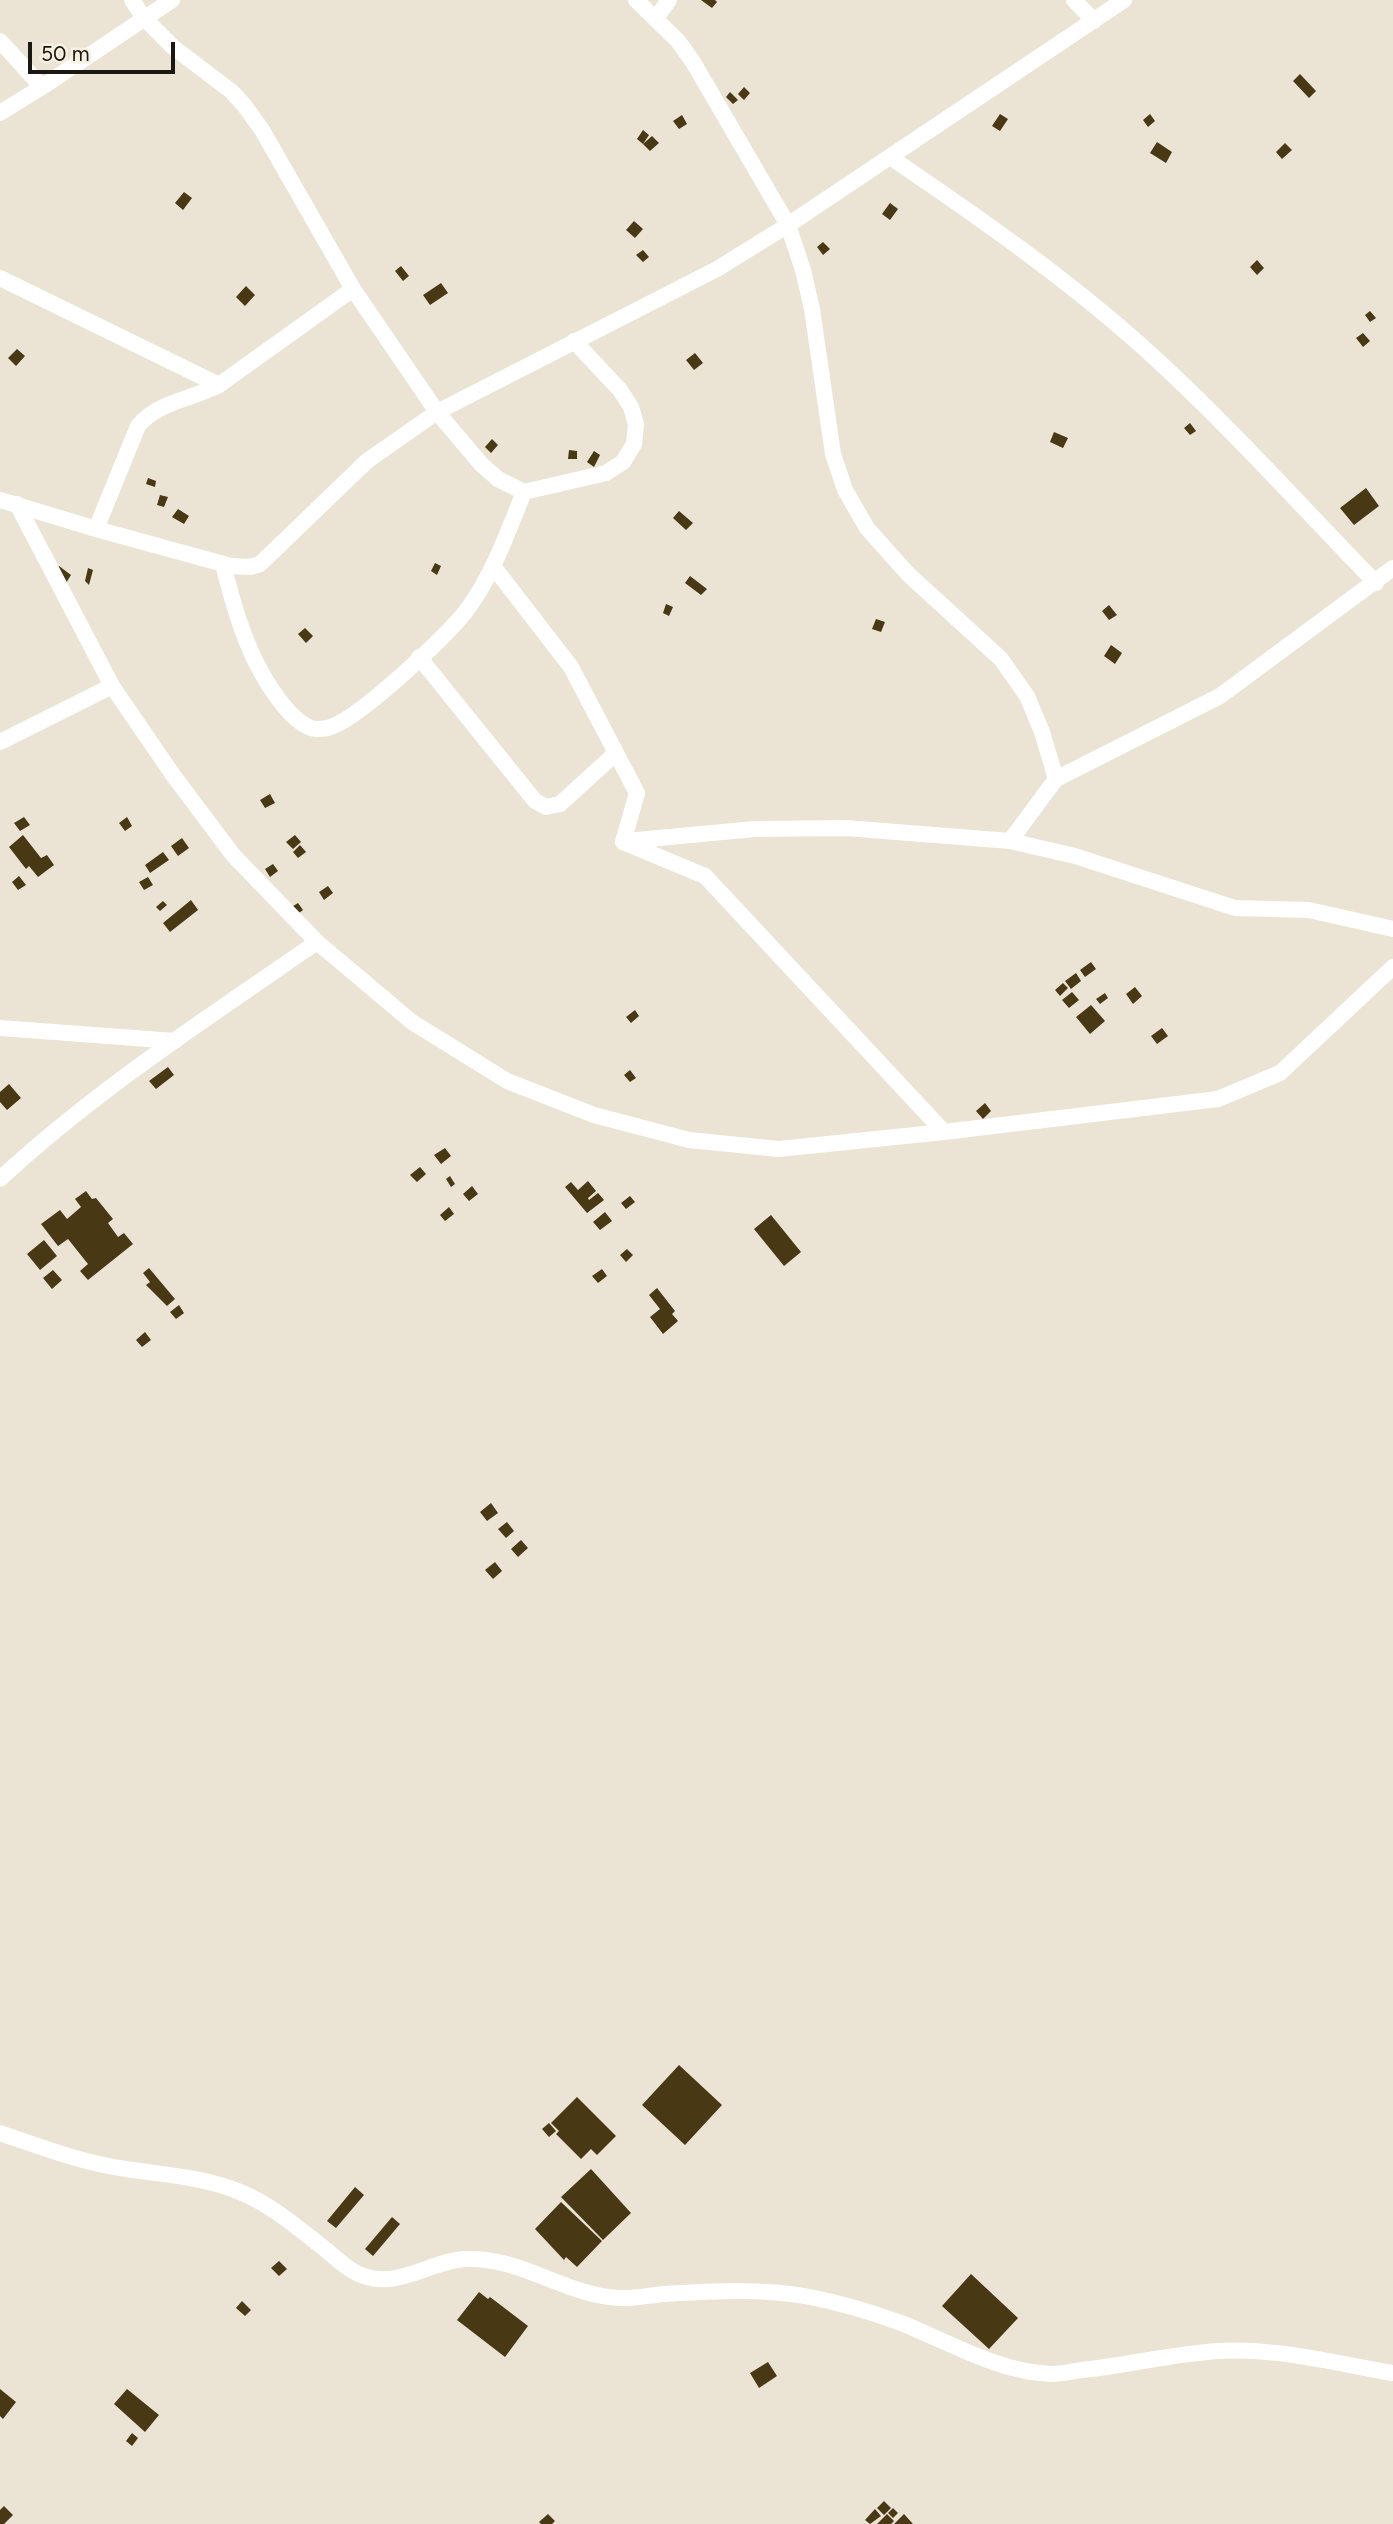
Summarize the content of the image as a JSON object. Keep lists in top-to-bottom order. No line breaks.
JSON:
{"scale_bar":"50 m"}
